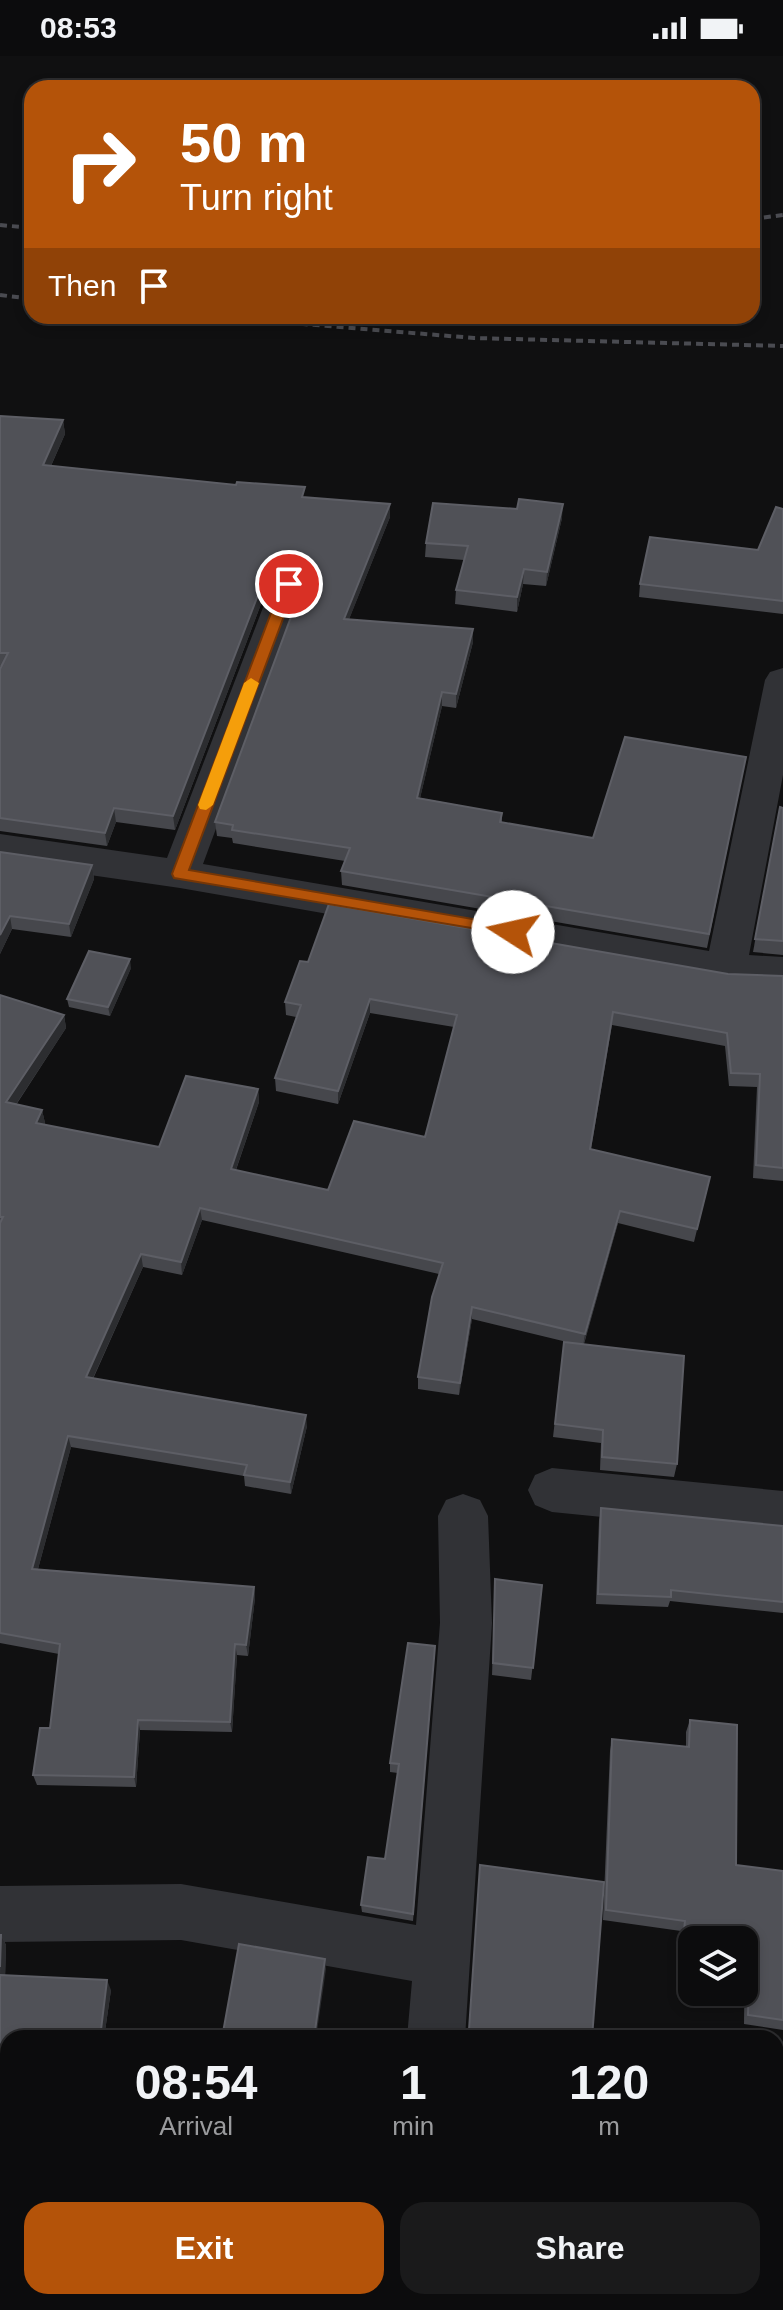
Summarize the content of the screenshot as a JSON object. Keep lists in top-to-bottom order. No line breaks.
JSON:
{"page":{"status":"08:53","turn":["50 m","Turn right"],"then":"Then","eta":["08:54","Arrival","1","min","120","m"],"buttons":["Exit","Share"]}}
